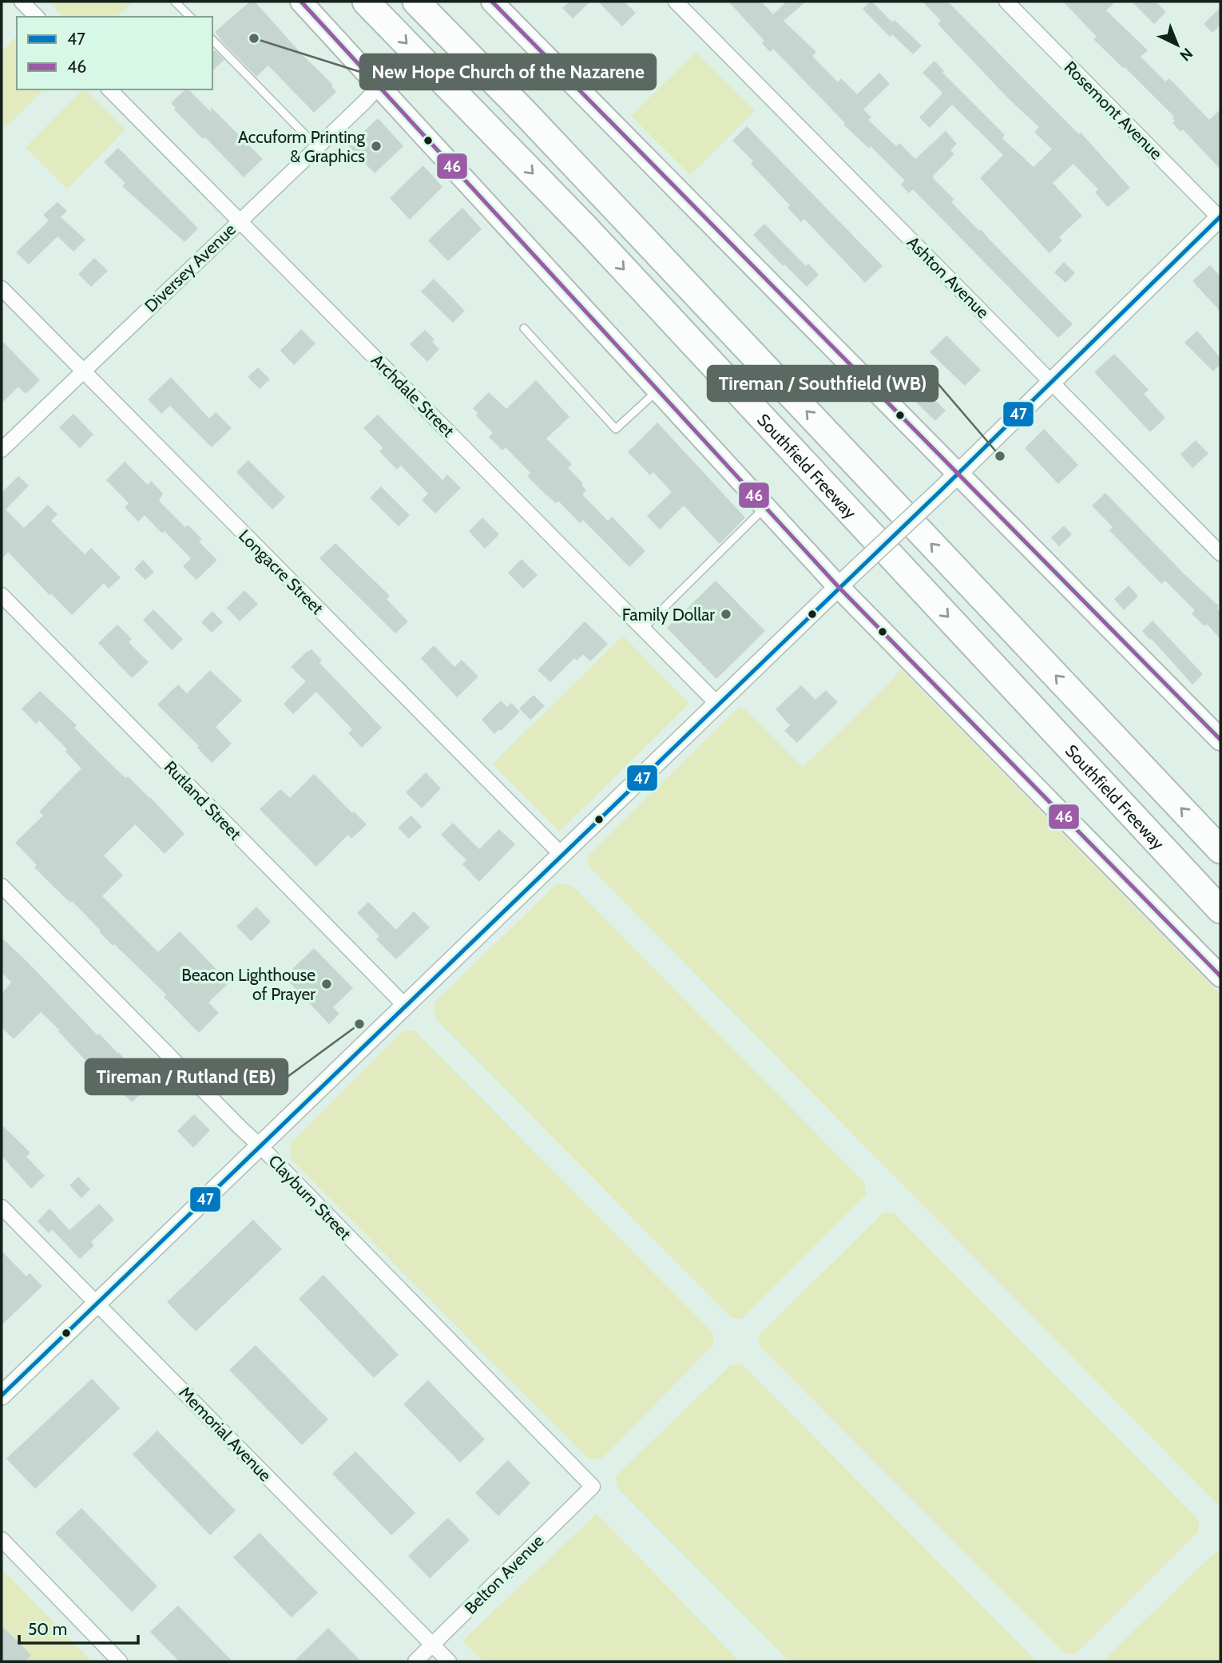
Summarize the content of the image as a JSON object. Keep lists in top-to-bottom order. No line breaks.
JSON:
{"streets":{"highway":["Southfield Freeway"],"street":["Rosemont Avenue","Diversey Avenue","Ashton Avenue","Archdale Street","Longacre Street","Rutland Street","Clayburn Street","Memorial Avenue","Belton Avenue"]},"crossings":[["Diversey Avenue","Archdale Street"],["Diversey Avenue","Longacre Street"],["Clayburn Street","Belton Avenue"],["Memorial Avenue","Belton Avenue"]],"places":["New Hope Church of the Nazarene","Accuform Printing & Graphics","Tireman / Southfield (WB)","Family Dollar","Beacon Lighthouse of Prayer","Tireman / Rutland (EB)"],"lines":["transit line 46","transit line 47"],"legend":["47","46"],"scale_bar":"50 m","north":"bottom right"}
